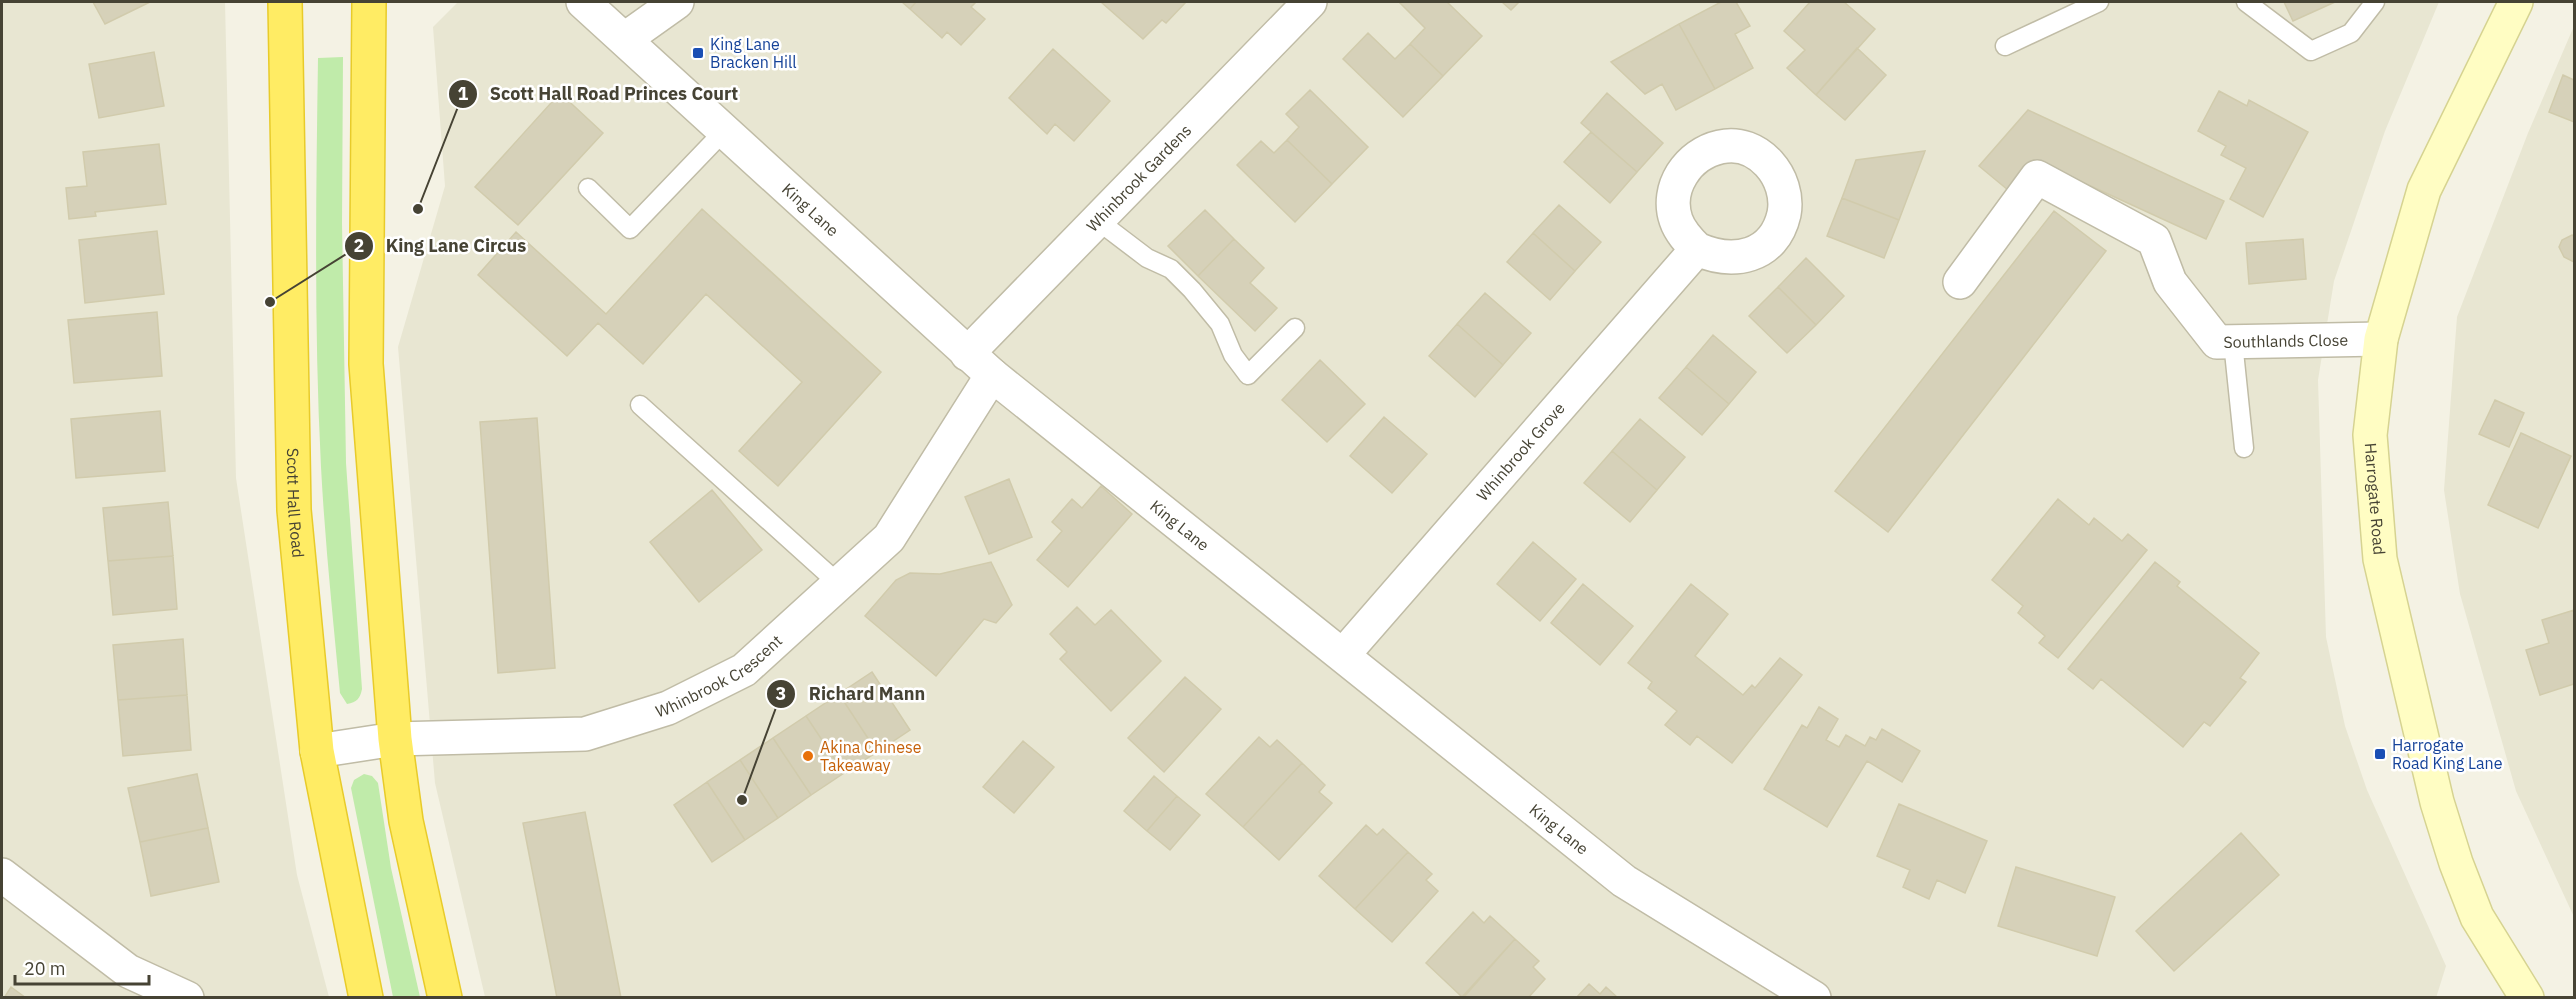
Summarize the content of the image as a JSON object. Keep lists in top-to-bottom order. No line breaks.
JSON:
{"streets":{"highway":["Scott Hall Road"],"street":["Whinbrook Gardens","King Lane","Southlands Close","Whinbrook Grove","Harrogate Road","Whinbrook Crescent"]},"crossings":[["Whinbrook Gardens","King Lane"],["King Lane","Whinbrook Grove"],["King Lane","Whinbrook Crescent"],["Southlands Close","Harrogate Road"],["Scott Hall Road","Whinbrook Crescent"]],"places":{"transit":["King Lane Bracken Hill","Harrogate Road King Lane"],"other":["Scott Hall Road Princes Court","King Lane Circus","Akina Chinese Takeaway","Richard Mann"]},"scale_bar":"20 m"}
